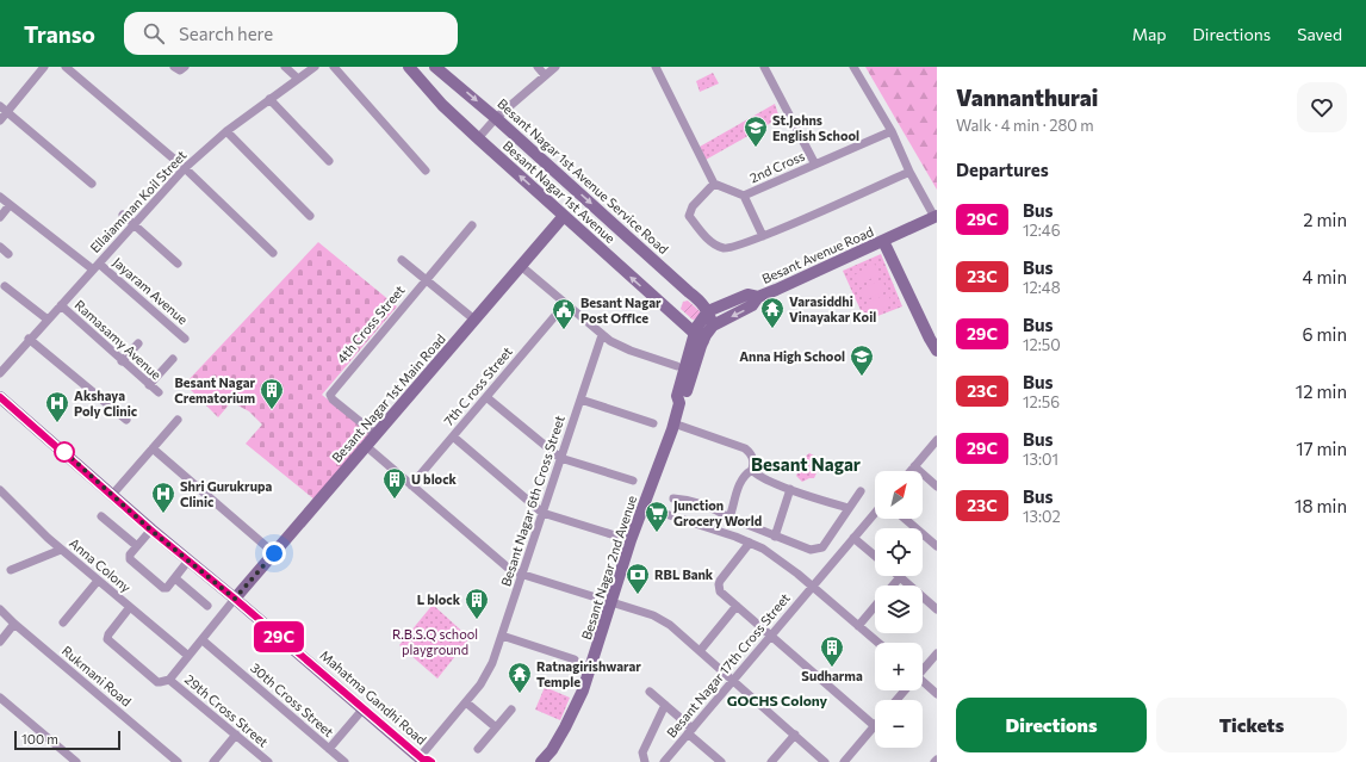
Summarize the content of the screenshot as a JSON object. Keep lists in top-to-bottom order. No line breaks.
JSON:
{"streets":{"street":["2nd Cross","Besant Nagar 1st Avenue Service Road","Besant Nagar 1st Avenue","Ellaiamman Koil Street","Besant Avenue Road","Jayaram Avenue","4th Cross Street","Ramasamy Avenue","7th C ross Street","Besant Nagar 1st Main Road","Besant Nagar 6th Cross Street","Anna Colony","Besant Nagar 2nd Avenue","Besant Nagar 17th Cross Street","Rukmani Road","Mahatma Gandhi Road","30th Cross Street","29th Cross Street"]},"crossings":[["Besant Nagar 1st Avenue","Besant Nagar 1st Main Road"],["Besant Nagar 1st Avenue","Besant Nagar 2nd Avenue"],["Ellaiamman Koil Street","Jayaram Avenue"],["Ellaiamman Koil Street","Ramasamy Avenue"],["4th Cross Street","Besant Nagar 1st Main Road"],["Besant Nagar 1st Main Road","Mahatma Gandhi Road"],["Besant Nagar 6th Cross Street","Mahatma Gandhi Road"]],"districts":["Besant Nagar","GOCHS Colony"],"parks":["R.B.S.Q school playground"],"places":{"school or university":["St.Johns English School","Anna High School"],"temple":["Varasiddhi Vinayakar Koil","Ratnagirishwarar Temple"],"public building":["Besant Nagar Post Office"],"building":["Besant Nagar Crematorium","U block","L block","Sudharma"],"hospital":["Akshaya Poly Clinic","Shri Gurukrupa Clinic"],"supermarket":["Junction Grocery World"],"bank":["RBL Bank"]},"lines":["bus line 29C"],"scale_bar":"100 m","north":"top right","page":{"header":"Transo","search":"Search here","nav":["Map","Directions","Saved"],"on_map":"29C","heading":[["Vannanthurai","Walk · 4 min · 280 m"],"Departures"],"list":[{"mark":"29C","name":"Bus","note":"12:46","value":"2 min"},{"mark":"23C","name":"Bus","note":"12:48","value":"4 min"},{"mark":"29C","name":"Bus","note":"12:50","value":"6 min"},{"mark":"23C","name":"Bus","note":"12:56","value":"12 min"},{"mark":"29C","name":"Bus","note":"13:01","value":"17 min"},{"mark":"23C","name":"Bus","note":"13:02","value":"18 min"}],"map_buttons":["+","−"],"buttons":["Directions","Tickets"],"scale":"100 m"}}
